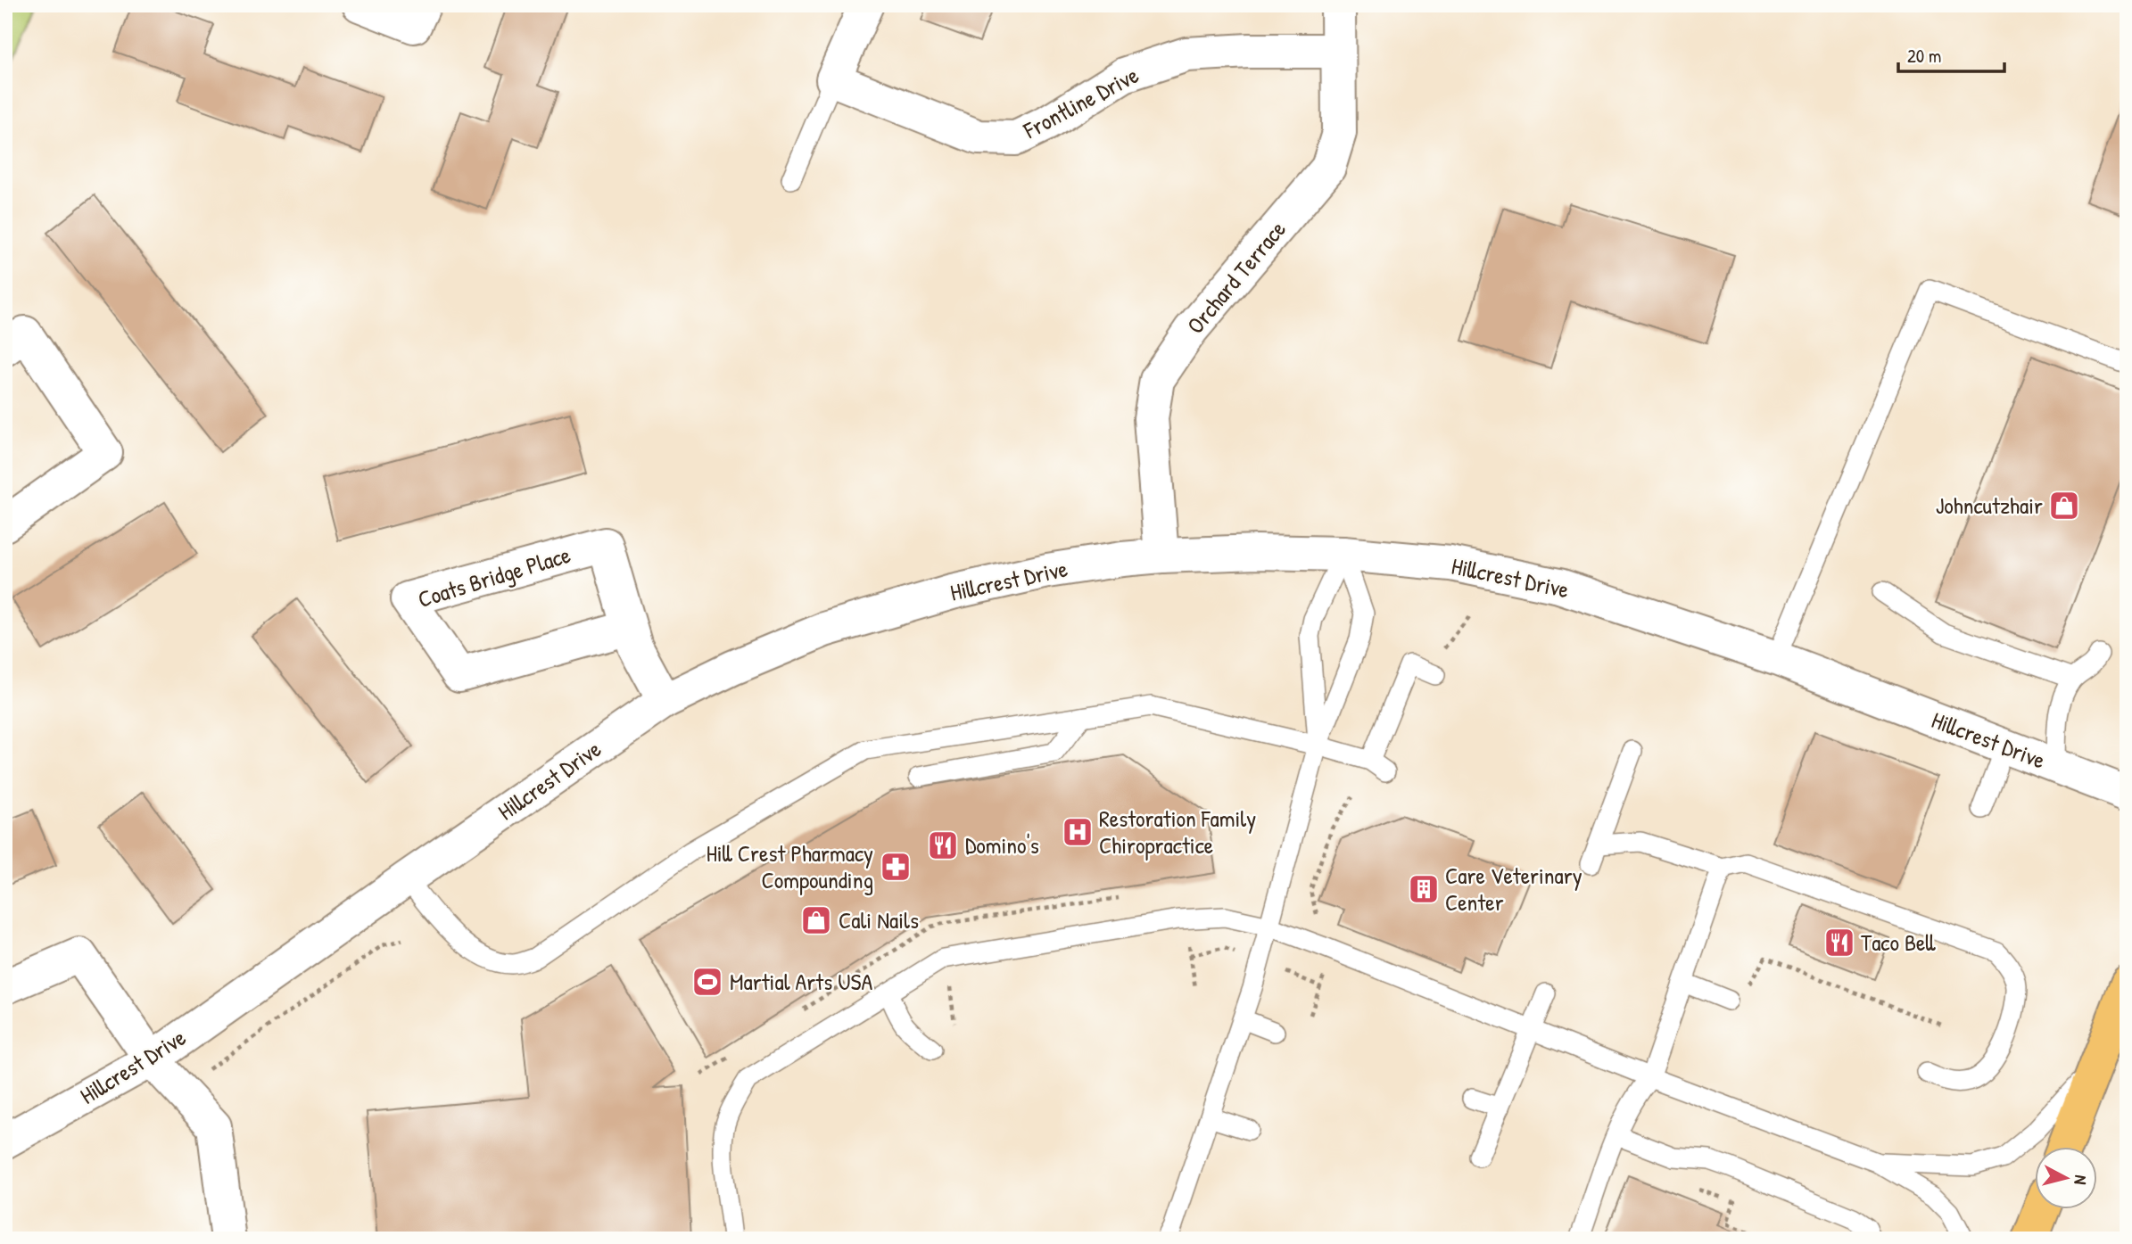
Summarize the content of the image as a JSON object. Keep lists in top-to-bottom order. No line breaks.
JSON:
{"streets":{"street":["Frontline Drive","Orchard Terrace","Coats Bridge Place","Hillcrest Drive"]},"crossings":[["Frontline Drive","Orchard Terrace"],["Orchard Terrace","Hillcrest Drive"],["Coats Bridge Place","Hillcrest Drive"]],"places":{"shop":["Johncutzhair","Cali Nails"],"hospital":["Restoration Family Chiropractice"],"restaurant":["Domino's","Taco Bell"],"pharmacy":["Hill Crest Pharmacy Compounding"],"building":["Care Veterinary Center"],"sports":["Martial Arts USA"]},"scale_bar":"20 m","north":"right"}
